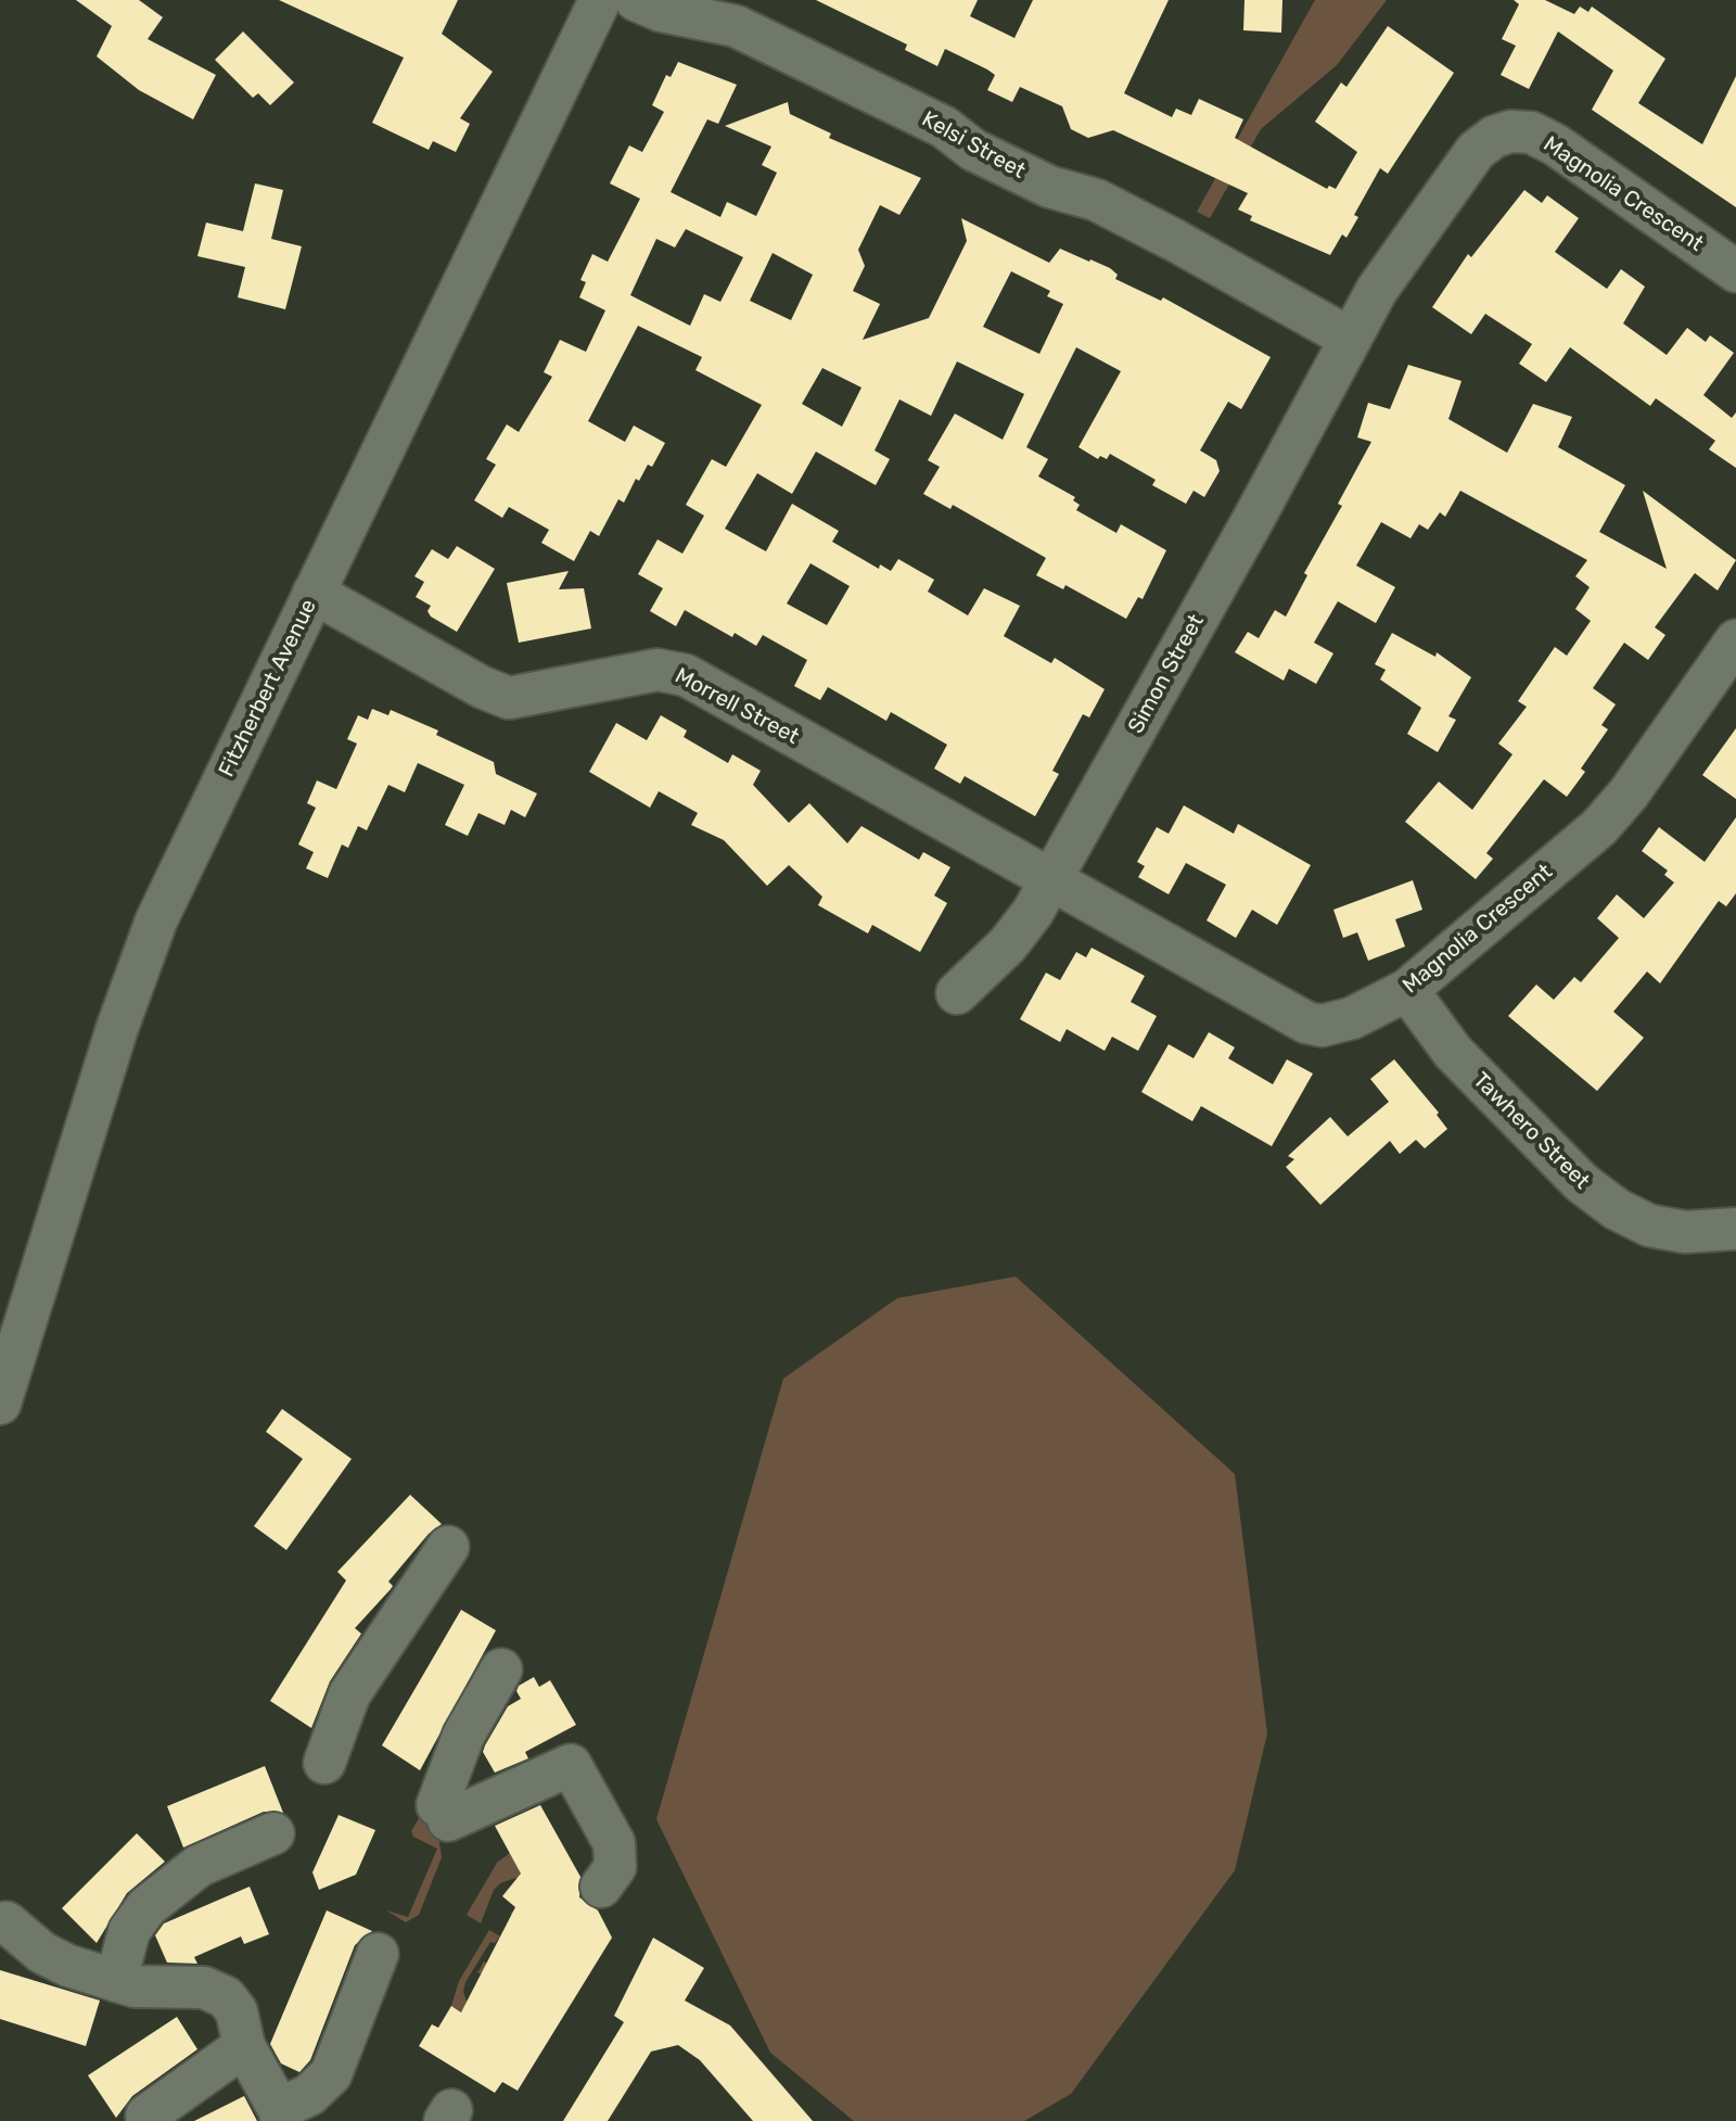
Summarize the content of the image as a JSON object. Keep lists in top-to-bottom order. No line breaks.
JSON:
{"streets":{"street":["Kelsi Street","Magnolia Crescent","Simon Street","Fitzherbert Avenue","Morrell Street","Tawhero Street"]},"crossings":[["Kelsi Street","Magnolia Crescent"],["Kelsi Street","Simon Street"],["Magnolia Crescent","Simon Street"],["Magnolia Crescent","Morrell Street"],["Magnolia Crescent","Tawhero Street"],["Simon Street","Morrell Street"],["Fitzherbert Avenue","Morrell Street"]]}
